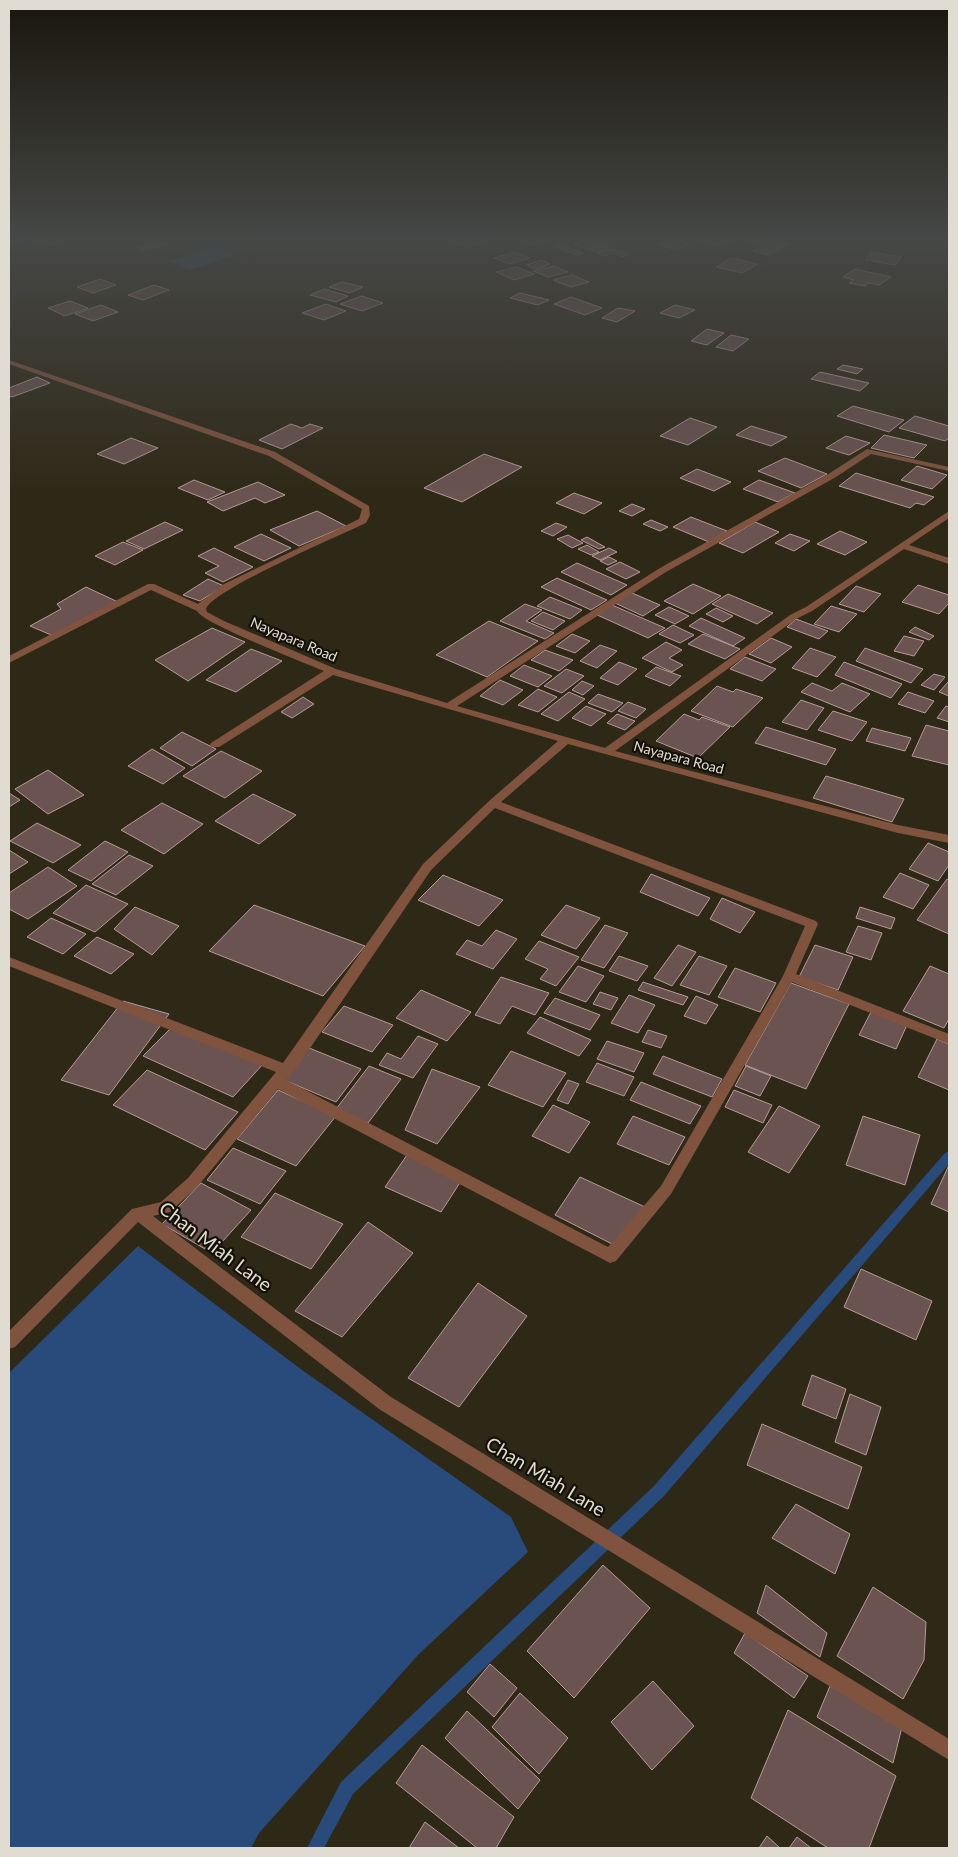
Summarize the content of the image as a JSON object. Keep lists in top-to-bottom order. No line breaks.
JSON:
{"streets":{"street":["Nayapara Road","Chan Miah Lane"]}}
